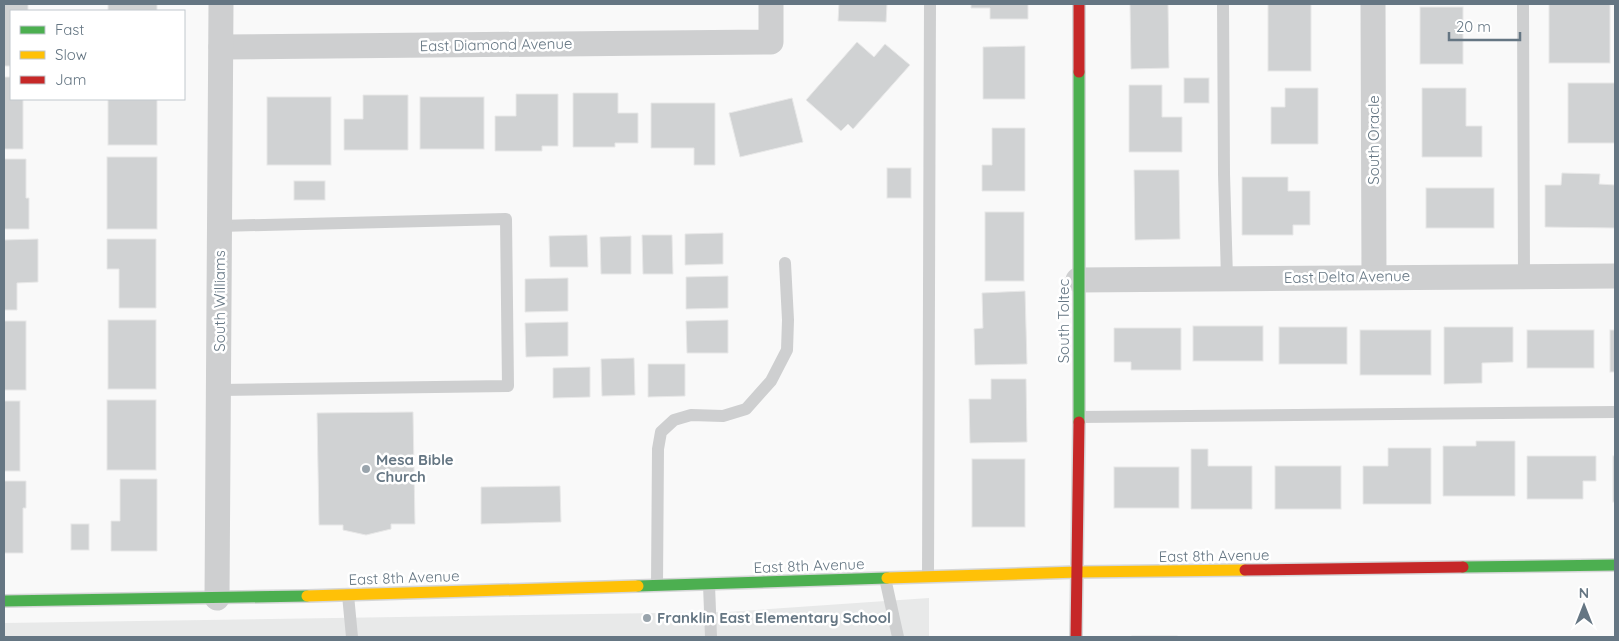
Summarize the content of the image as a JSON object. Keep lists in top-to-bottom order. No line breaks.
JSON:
{"streets":{"street":["East Diamond Avenue","South Oracle","East Delta Avenue","South Williams","South Toltec","East 8th Avenue"]},"crossings":[["East Diamond Avenue","South Williams"],["South Oracle","East Delta Avenue"],["East Delta Avenue","South Toltec"],["South Williams","East 8th Avenue"],["South Toltec","East 8th Avenue"]],"places":["Mesa Bible Church","Franklin East Elementary School"],"legend":["Fast","Slow","Jam"],"scale_bar":"20 m","north":"top"}
